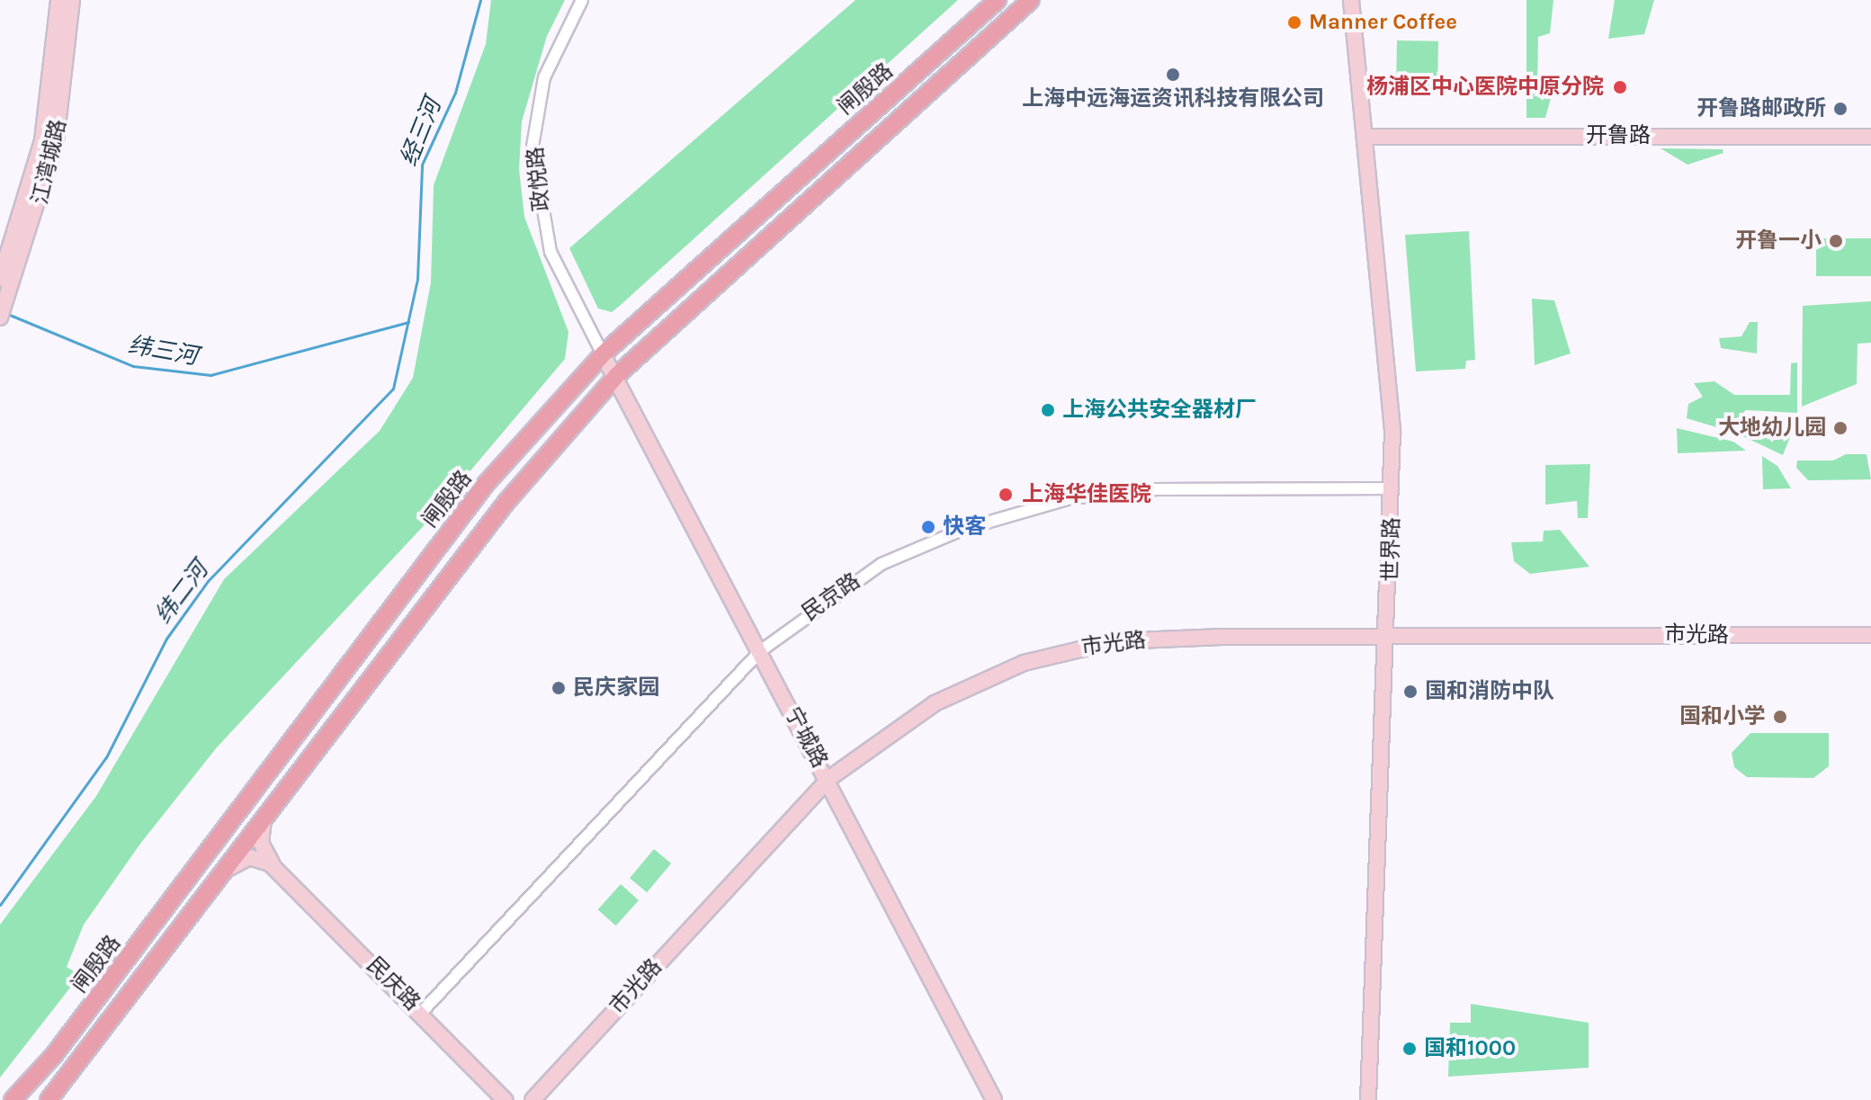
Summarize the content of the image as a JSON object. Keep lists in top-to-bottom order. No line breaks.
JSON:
{"streets":{"main road":["闸殷路"],"street":["开鲁路","江湾城路","政悦路","世界路","民京路","市光路","宁城路","民庆路"]},"crossings":[["闸殷路","政悦路"],["闸殷路","宁城路"],["闸殷路","民庆路"],["开鲁路","世界路"],["政悦路","宁城路"],["世界路","民京路"],["世界路","市光路"],["民京路","宁城路"],["民京路","民庆路"],["市光路","宁城路"]],"water":["经三河","纬三河","纬二河"],"places":["Manner Coffee","上海中远海运资讯科技有限公司","杨浦区中心医院中原分院","开鲁路邮政所","开鲁一小","上海公共安全器材厂","大地幼儿园","上海华佳医院","快客","民庆家园","国和消防中队","国和小学","国和1000"]}
